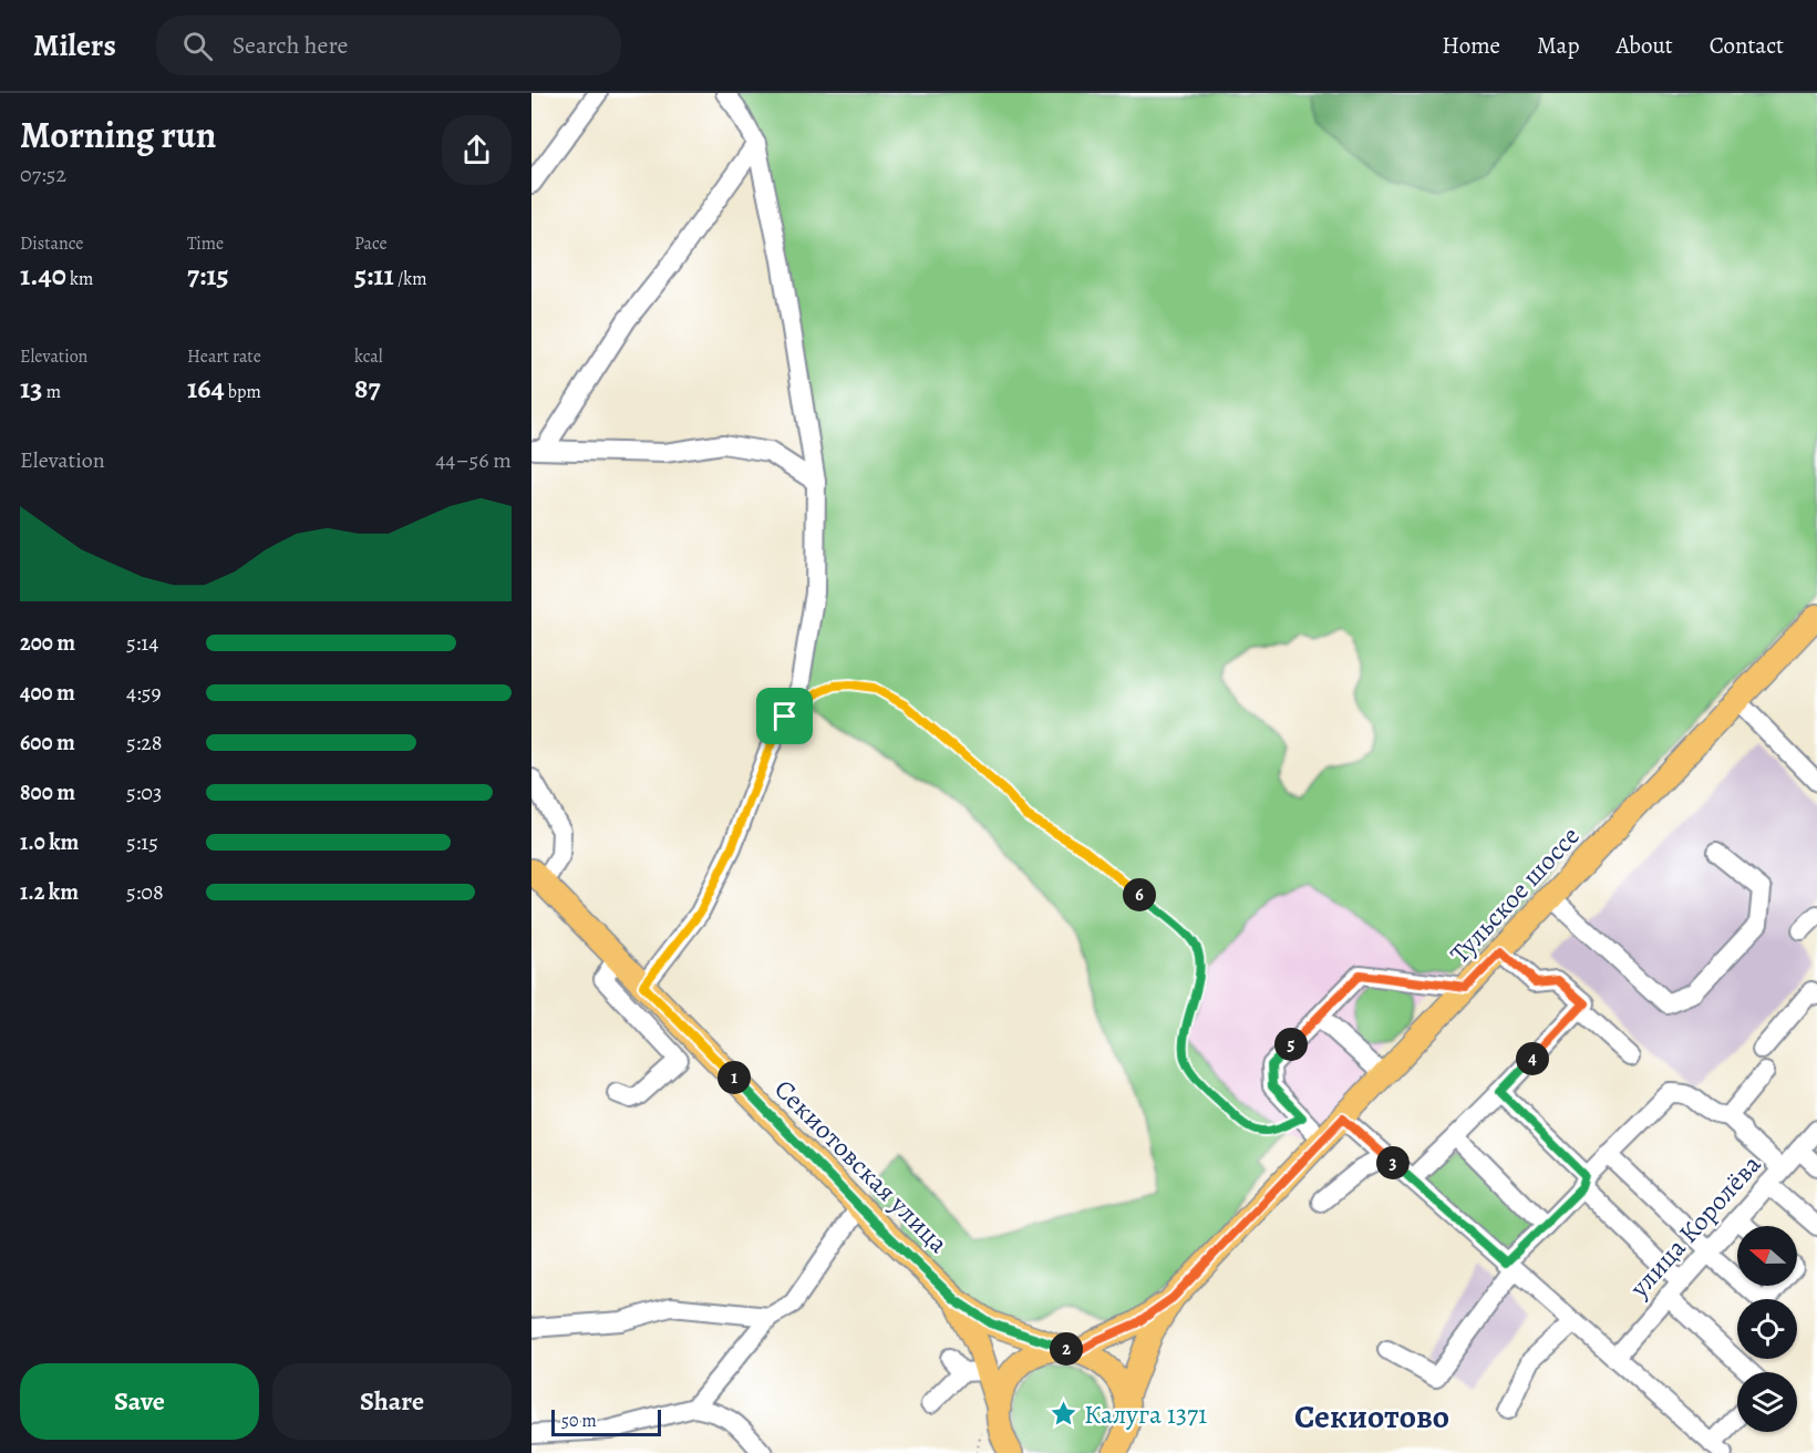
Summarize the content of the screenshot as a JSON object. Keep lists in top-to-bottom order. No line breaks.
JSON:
{"streets":{"main road":["Тульское шоссе","Секиотовская улица"],"street":["улица Королёва"]},"districts":["Секиотово"],"places":{"place":["Калуга 1371"]},"scale_bar":"50 m","north":"left","page":{"header":"Milers","search":"Search here","nav":["Home","Map","About","Contact"],"heading":["Morning run","07:52"],"stats":[["Distance","1.40 km"],["Time","7:15"],["Pace","5:11 /km"],["Elevation","13 m"],["Heart rate","164 bpm"],["kcal","87"]],"chart":["Elevation","44–56 m"],"list":[{"name":"200 m","note":"5:14"},{"name":"400 m","note":"4:59"},{"name":"600 m","note":"5:28"},{"name":"800 m","note":"5:03"},{"name":"1.0 km","note":"5:15"},{"name":"1.2 km","note":"5:08"}],"pins":["6","5","4","1","3","2"],"buttons":["Save","Share"],"scale":"50 m"}}
